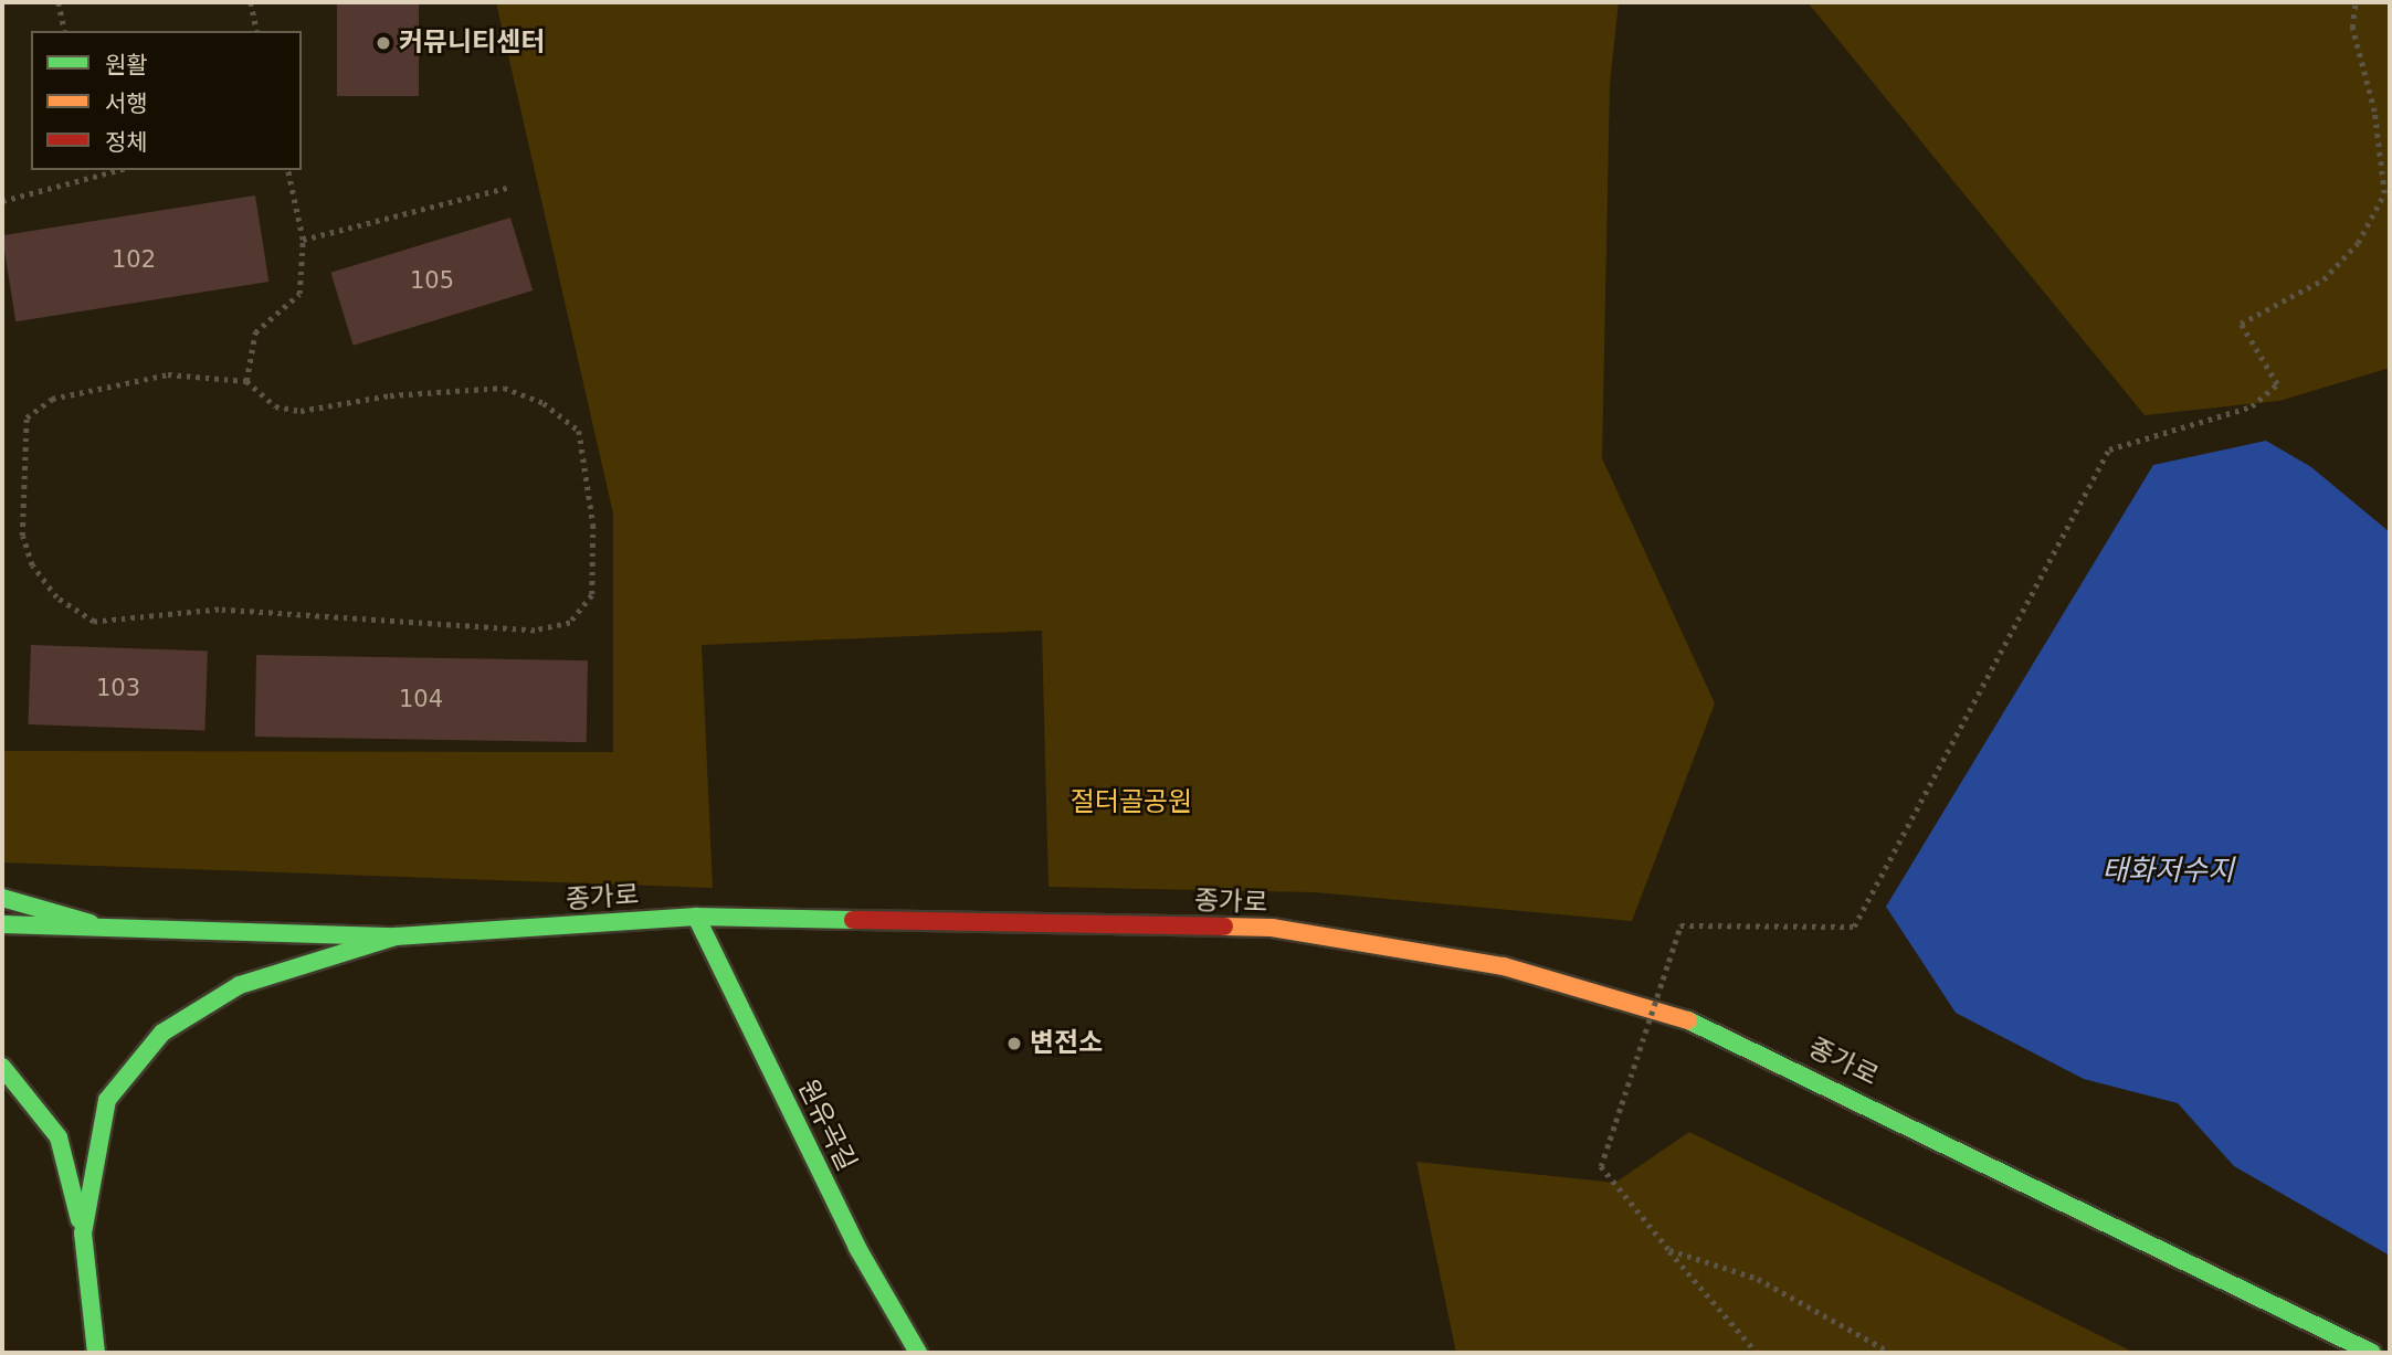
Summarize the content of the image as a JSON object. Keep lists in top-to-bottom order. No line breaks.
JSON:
{"streets":{"main road":["종가로","원유곡길"]},"crossings":[["종가로","원유곡길"]],"water":["태화저수지"],"parks":["절터골공원"],"places":["커뮤니티센터","변전소"],"house_numbers":["102","105","103","104"],"legend":["원활","서행","정체"]}
